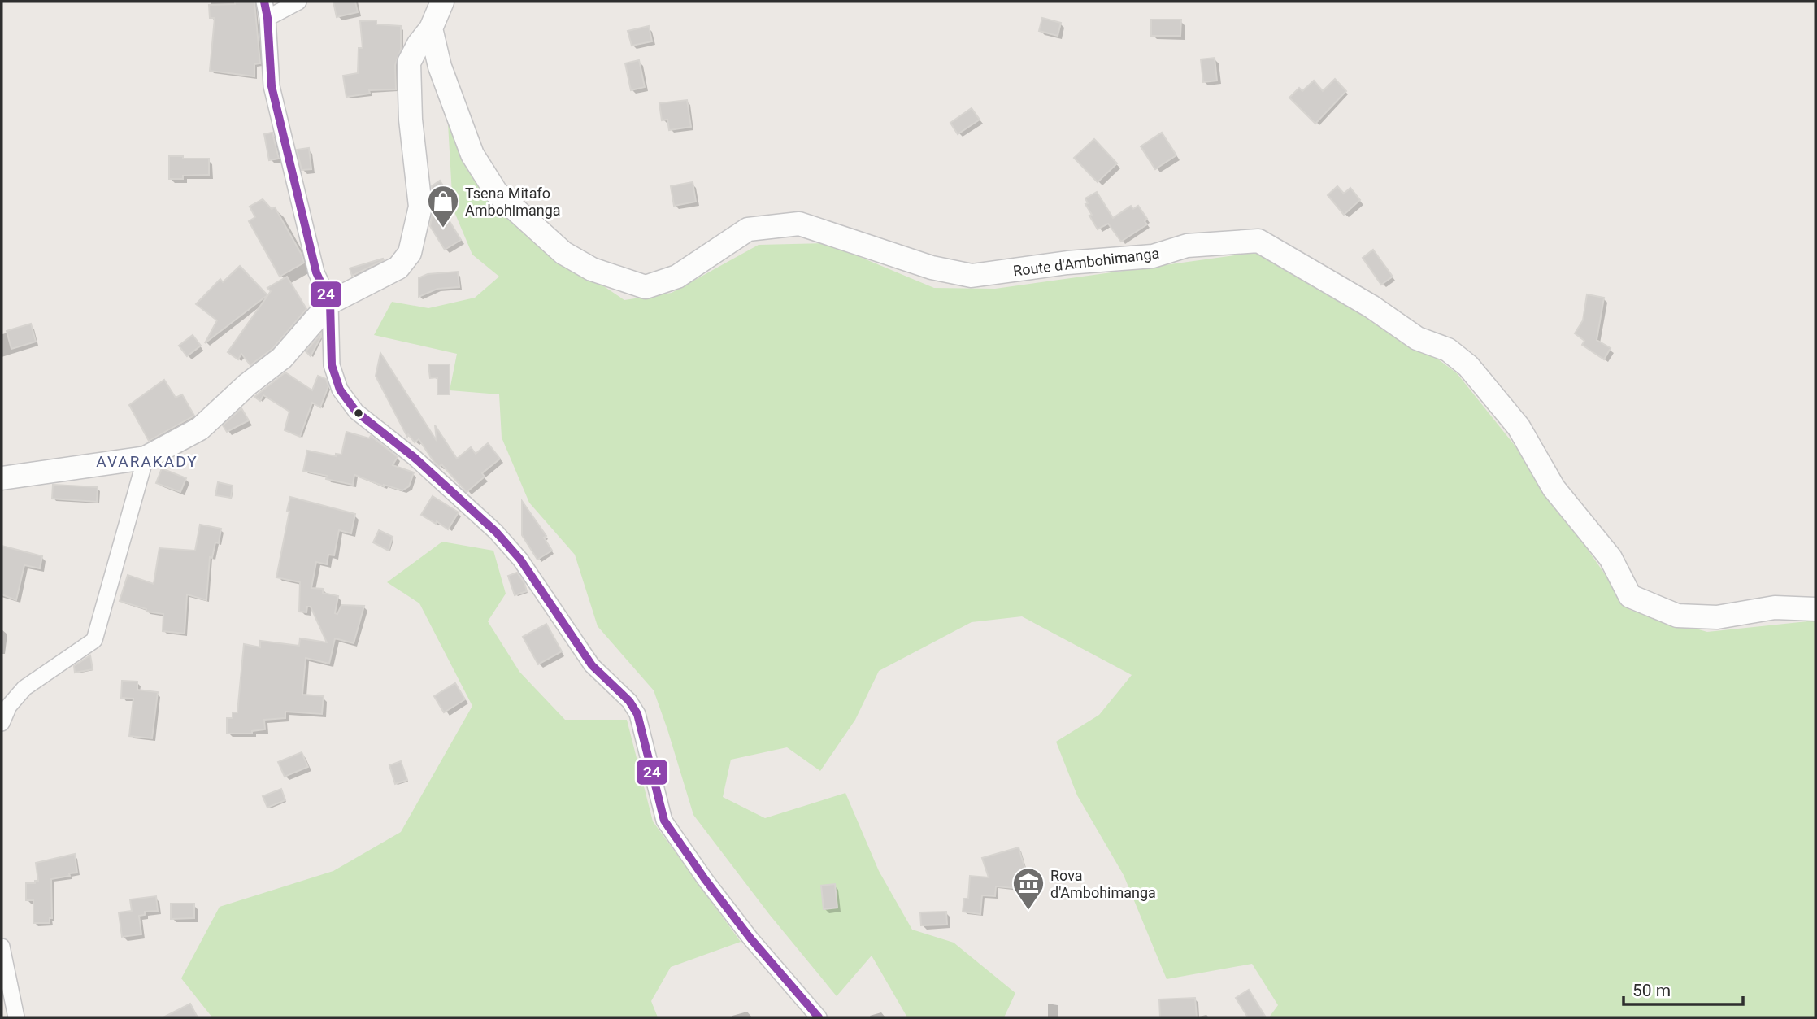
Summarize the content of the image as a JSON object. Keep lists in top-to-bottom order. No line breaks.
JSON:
{"streets":{"street":["Route d'Ambohimanga"]},"districts":["AVARAKADY"],"places":{"shop":["Tsena Mitafo Ambohimanga"],"museum":["Rova d'Ambohimanga"]},"lines":["transit line 24"],"scale_bar":"50 m"}
